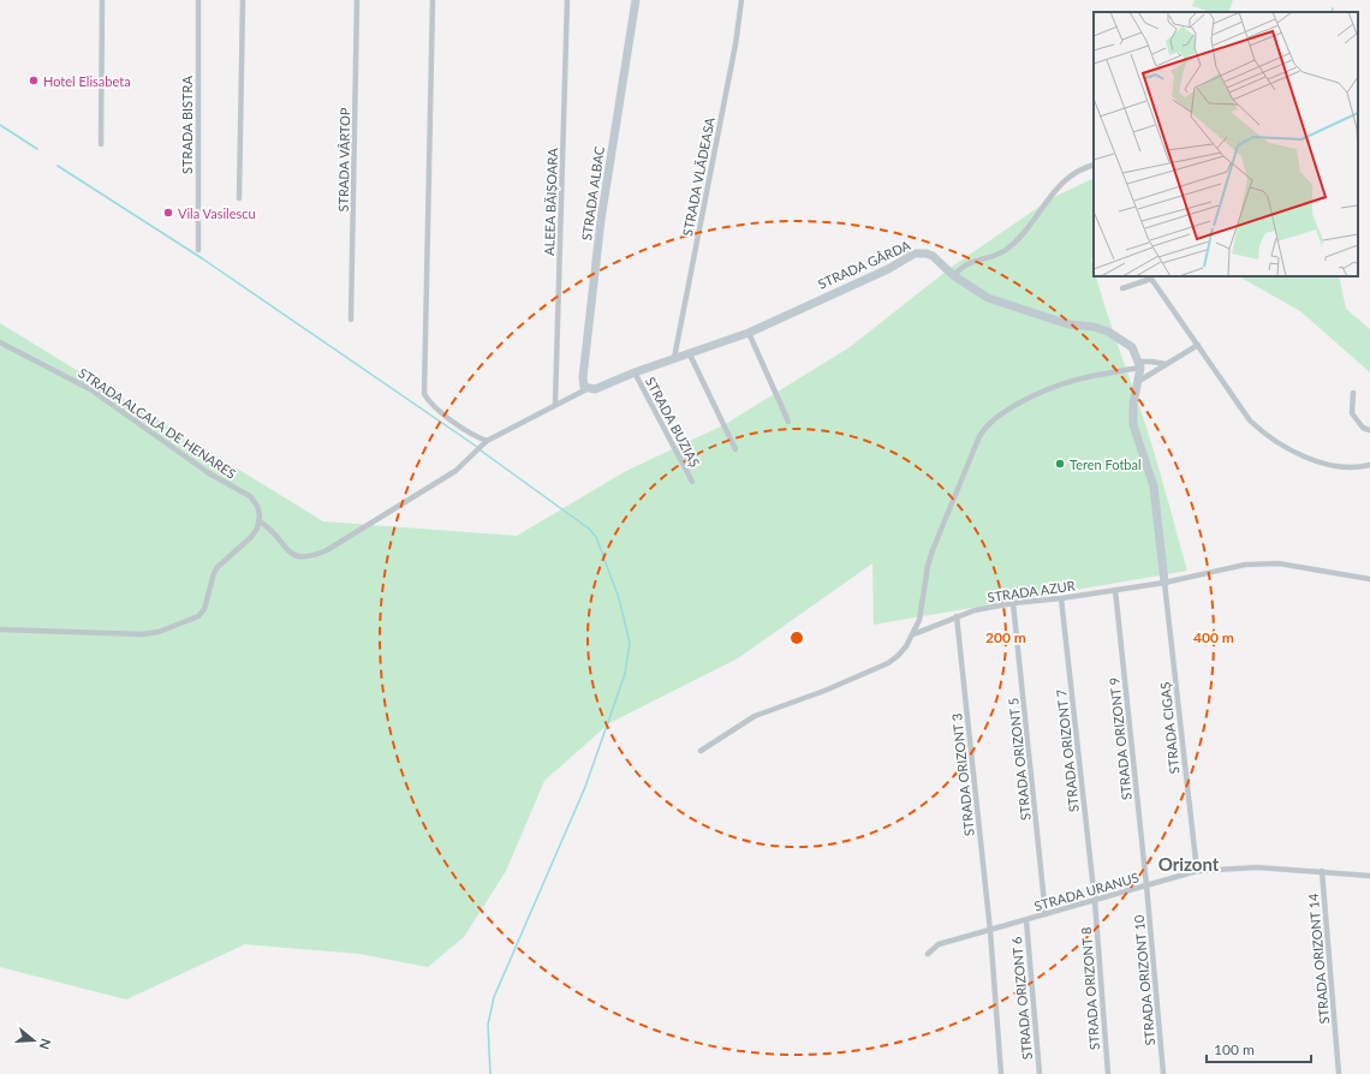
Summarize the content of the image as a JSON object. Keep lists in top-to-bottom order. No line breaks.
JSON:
{"streets":{"street":["STRADA BISTRA","STRADA VÂRTOP","STRADA VLĂDEASA","STRADA ALBAC","ALEEA BĂIȘOARA","STRADA GÂRDA","STRADA BUZIAȘ","STRADA ALCALA DE HENARES","STRADA AZUR","STRADA CIGAȘ","STRADA ORIZONT 9","STRADA ORIZONT 7","STRADA ORIZONT 5","STRADA ORIZONT 3","STRADA URANUS","STRADA ORIZONT 14","STRADA ORIZONT 10","STRADA ORIZONT 8","STRADA ORIZONT 6"]},"crossings":[["STRADA VLĂDEASA","STRADA GÂRDA"],["STRADA ALBAC","STRADA GÂRDA"],["ALEEA BĂIȘOARA","STRADA GÂRDA"],["STRADA GÂRDA","STRADA BUZIAȘ"],["STRADA GÂRDA","STRADA ALCALA DE HENARES"],["STRADA AZUR","STRADA CIGAȘ"],["STRADA AZUR","STRADA ORIZONT 9"],["STRADA AZUR","STRADA ORIZONT 7"],["STRADA AZUR","STRADA ORIZONT 5"],["STRADA AZUR","STRADA ORIZONT 3"],["STRADA CIGAȘ","STRADA URANUS"],["STRADA ORIZONT 9","STRADA URANUS"],["STRADA ORIZONT 9","STRADA ORIZONT 10"],["STRADA ORIZONT 7","STRADA URANUS"],["STRADA ORIZONT 7","STRADA ORIZONT 8"],["STRADA ORIZONT 5","STRADA URANUS"],["STRADA ORIZONT 3","STRADA URANUS"],["STRADA URANUS","STRADA ORIZONT 14"],["STRADA URANUS","STRADA ORIZONT 10"],["STRADA URANUS","STRADA ORIZONT 8"],["STRADA URANUS","STRADA ORIZONT 6"]],"districts":["Orizont"],"places":["Hotel Elisabeta","Vila Vasilescu","Teren Fotbal"],"scale_bar":"100 m","north":"right","rings":["200 m","400 m"]}
